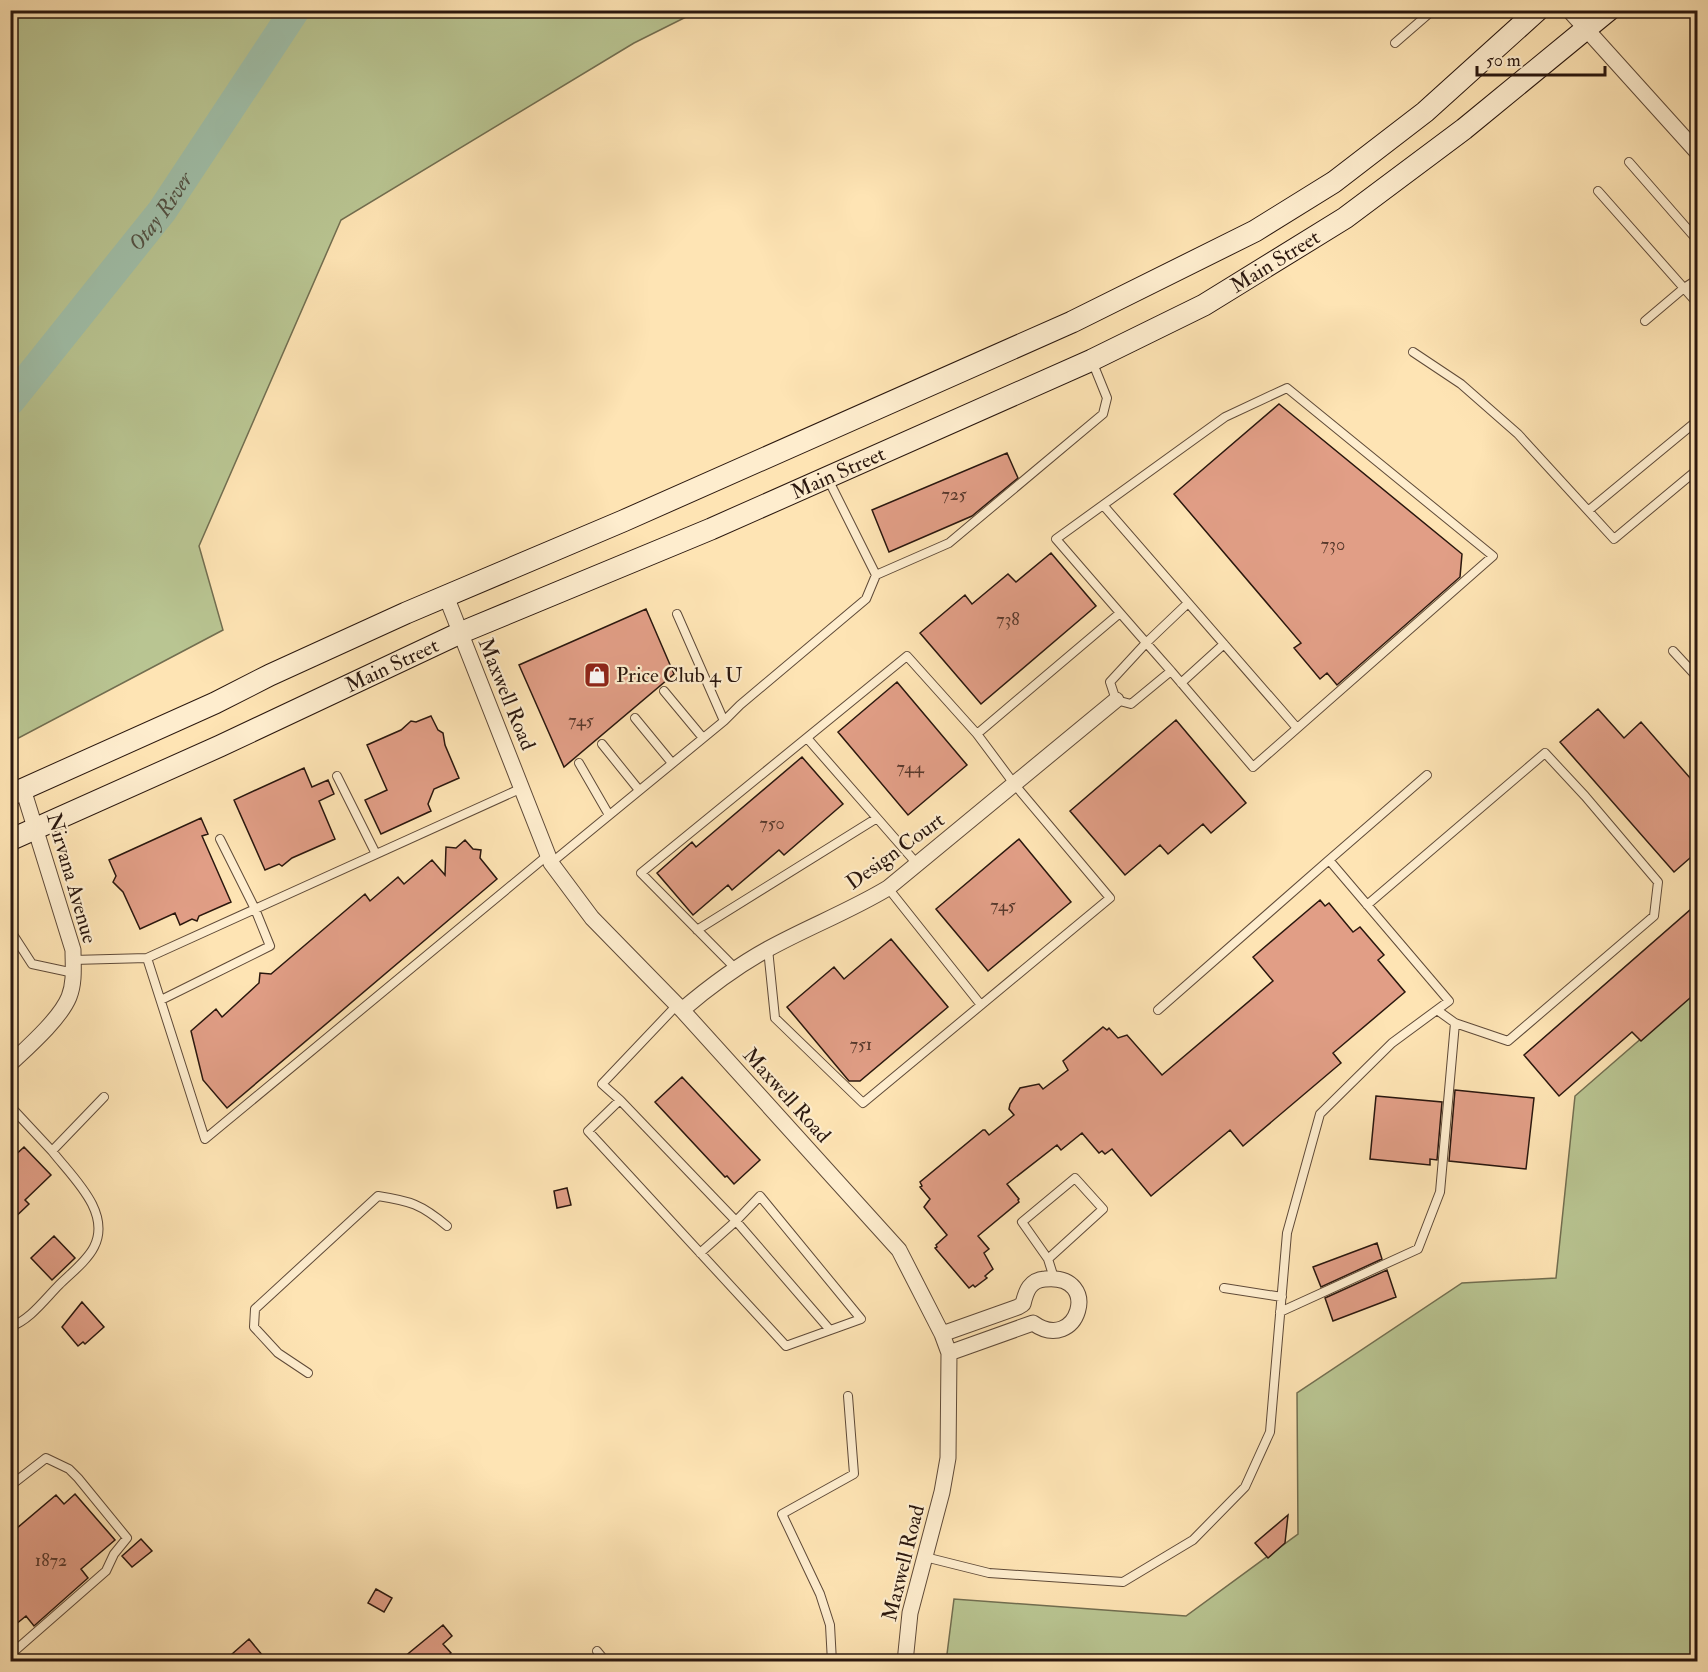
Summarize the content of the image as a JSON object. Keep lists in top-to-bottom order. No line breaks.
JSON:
{"streets":{"main road":["Main Street"],"street":["Maxwell Road","Design Court","Nirvana Avenue"]},"crossings":[["Main Street","Maxwell Road"],["Main Street","Nirvana Avenue"],["Maxwell Road","Design Court"]],"water":["Otay River"],"places":{"shop":["Price Club 4 U"]},"house_numbers":["725","730","738","745","744","750","745","751","1872"],"scale_bar":"50 m"}
